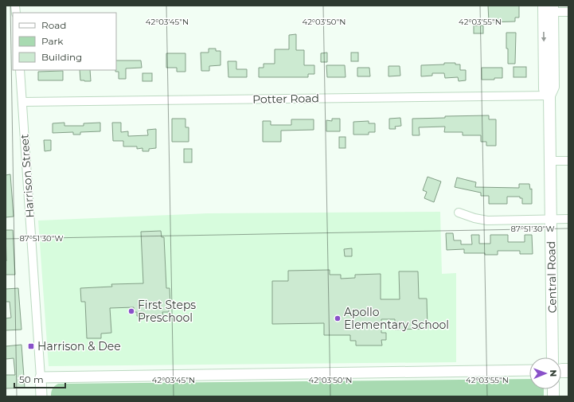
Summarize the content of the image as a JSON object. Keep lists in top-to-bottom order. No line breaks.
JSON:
{"streets":{"main road":["Central Road"],"street":["Potter Road","Harrison Street"]},"crossings":[["Potter Road","Harrison Street"],["Potter Road","Central Road"]],"places":{"other":["First Steps Preschool","Apollo Elementary School"],"transit":["Harrison & Dee"]},"legend":["Road","Park","Building"],"scale_bar":"50 m","north":"right","coordinates":["42°03'45\"N","42°03'50\"N","42°03'55\"N","87°51'30\"W"]}
